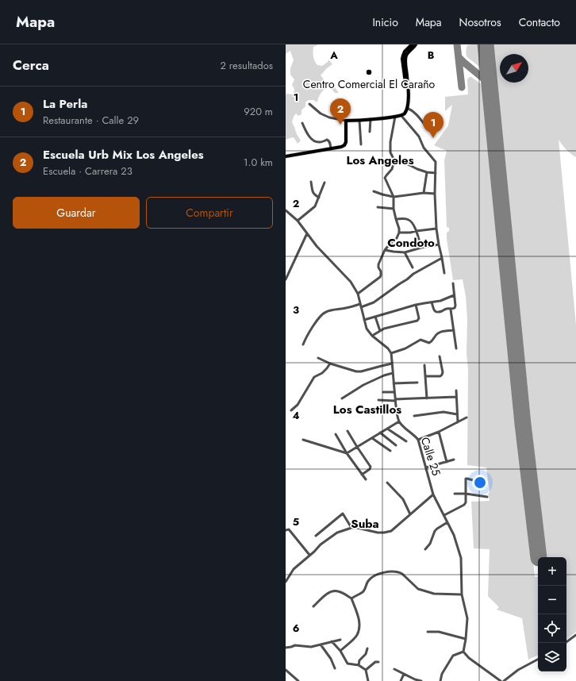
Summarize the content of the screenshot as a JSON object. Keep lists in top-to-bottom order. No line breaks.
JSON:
{"streets":{"street":["Calle 25"]},"districts":["Los Angeles","Condoto","Los Castillos","Suba"],"places":["Centro Comercial El Caraño"],"north":"top right","page":{"header":"Mapa","nav":["Inicio","Mapa","Nosotros","Contacto"],"heading":["Cerca","2 resultados"],"list":[{"mark":"1","name":"La Perla","note":"Restaurante · Calle 29","value":"920 m"},{"mark":"2","name":"Escuela Urb Mix Los Angeles","note":"Escuela · Carrera 23","value":"1.0 km"}],"pins":["2","1"],"buttons":["Guardar","Compartir"],"map_buttons":["+","−"]},"grid":{"columns":["A","B"],"rows":["1","2","3","4","5","6"]}}
